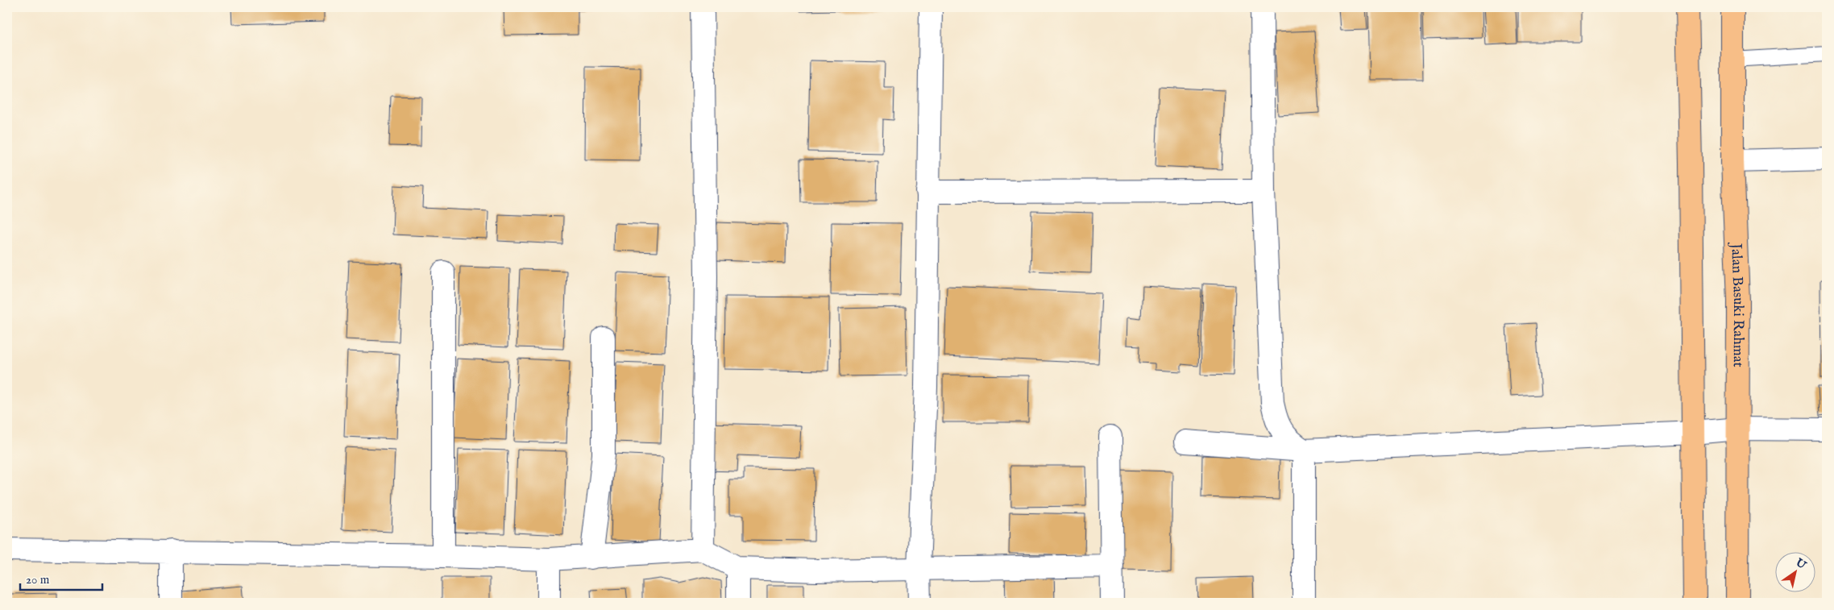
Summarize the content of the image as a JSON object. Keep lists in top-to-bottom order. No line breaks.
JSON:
{"streets":{"highway":["Jalan Basuki Rahmat"]},"scale_bar":"20 m","north":"top right"}
